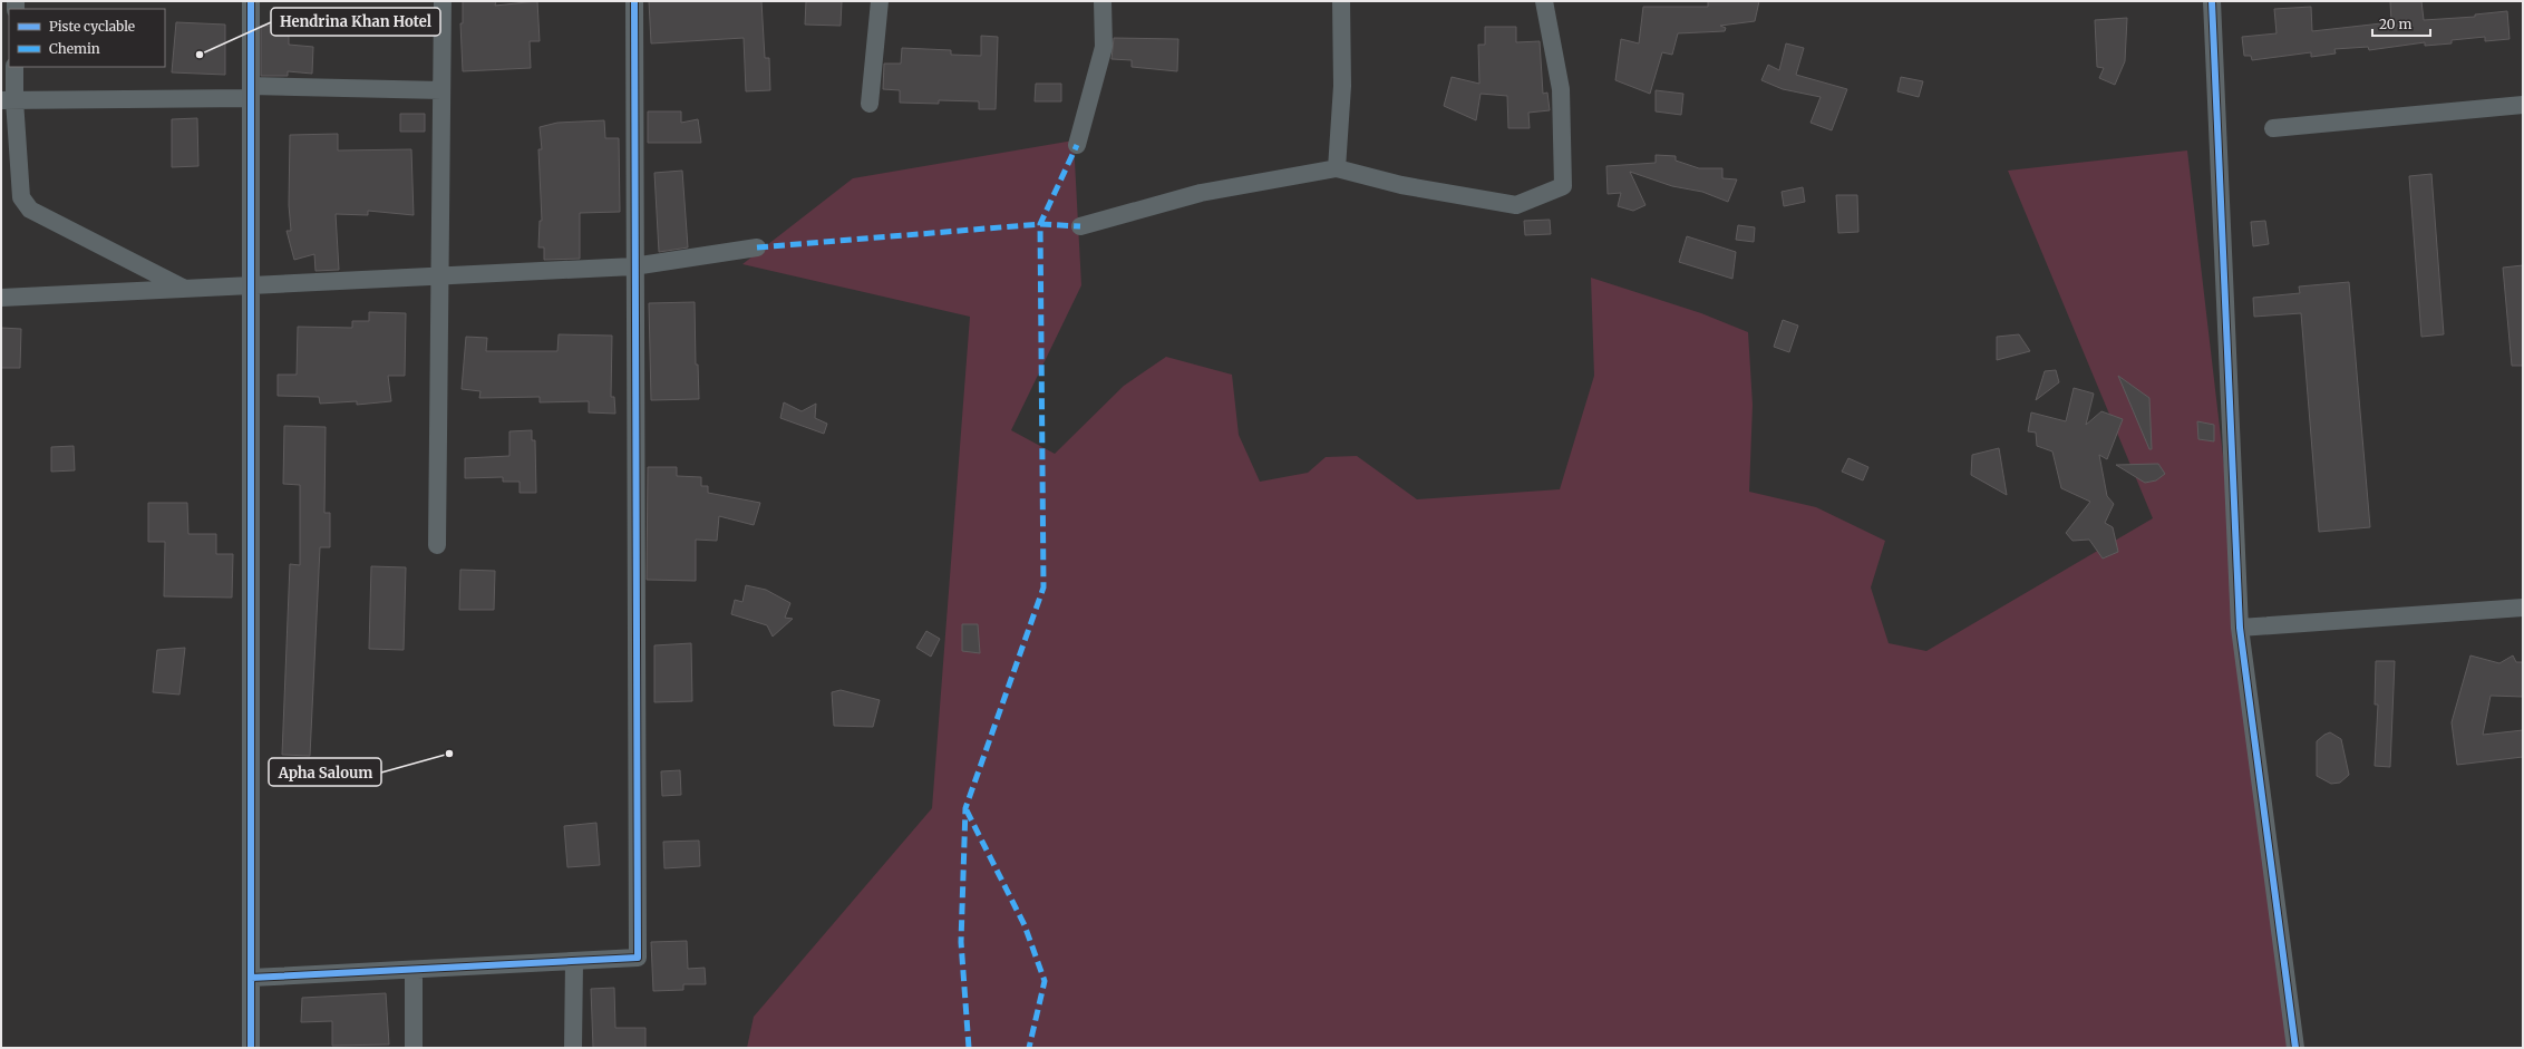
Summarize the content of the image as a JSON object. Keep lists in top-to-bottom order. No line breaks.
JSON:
{"places":["Hendrina Khan Hotel","Apha Saloum"],"legend":["Piste cyclable","Chemin"],"scale_bar":"20 m"}
